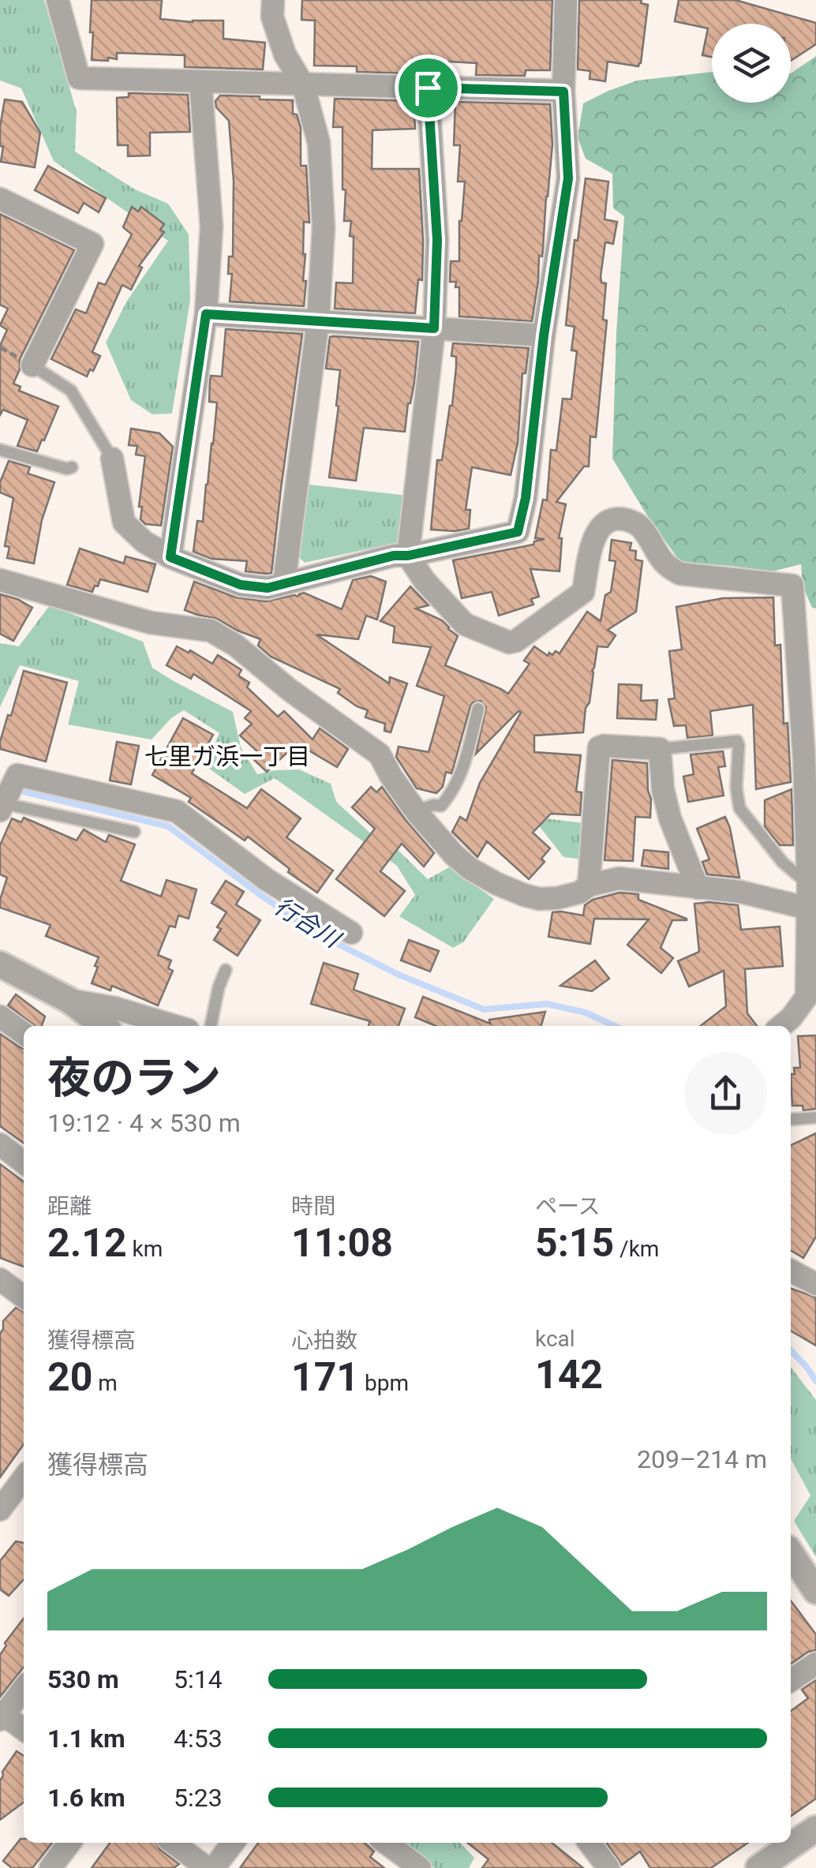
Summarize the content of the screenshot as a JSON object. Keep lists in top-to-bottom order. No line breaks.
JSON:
{"districts":["七里ガ浜一丁目"],"water":["行合川"],"page":{"heading":["夜のラン","19:12 · 4 × 530 m"],"stats":[["距離","2.12 km"],["時間","11:08"],["ペース","5:15 /km"],["獲得標高","20 m"],["心拍数","171 bpm"],["kcal","142"]],"chart":["獲得標高","209–214 m"],"list":[{"name":"530 m","note":"5:14"},{"name":"1.1 km","note":"4:53"},{"name":"1.6 km","note":"5:23"}]}}
